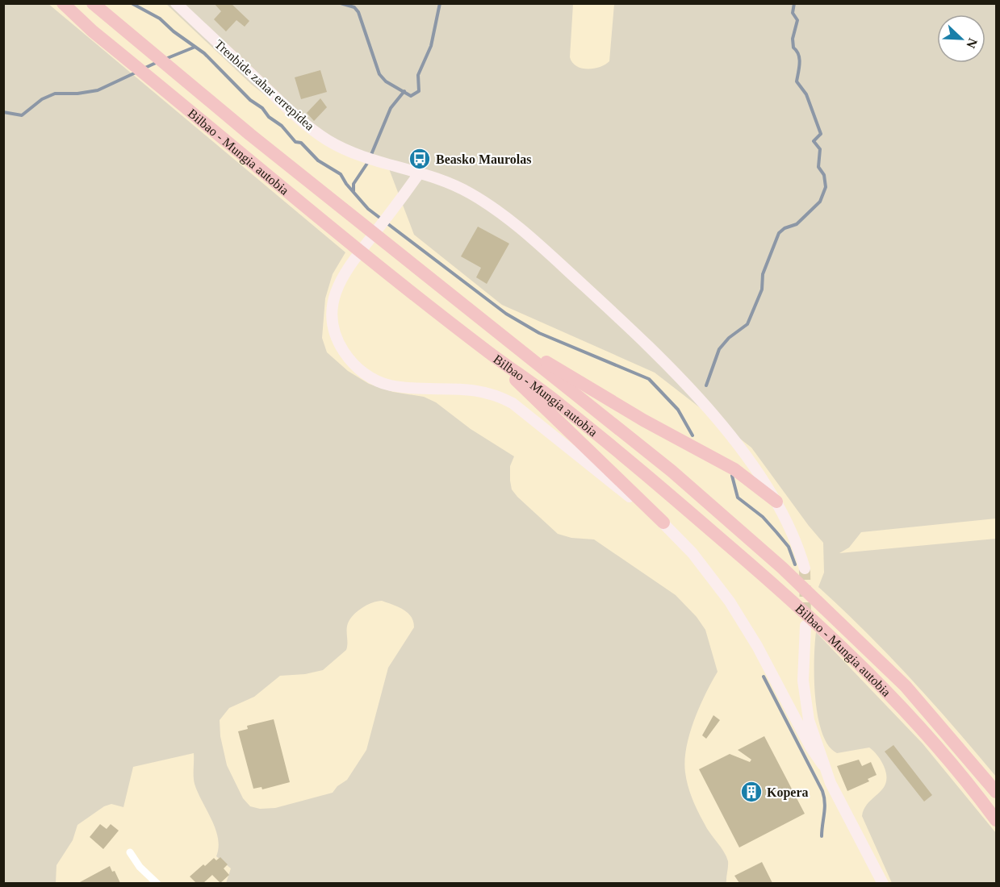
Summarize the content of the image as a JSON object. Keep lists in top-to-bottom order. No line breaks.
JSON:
{"streets":{"highway":["Bilbao - Mungia autobia"],"street":["Trenbide zahar errepidea"]},"places":{"bus stop":["Beasko Maurolas"],"building":["Kopera"]},"north":"bottom right"}
